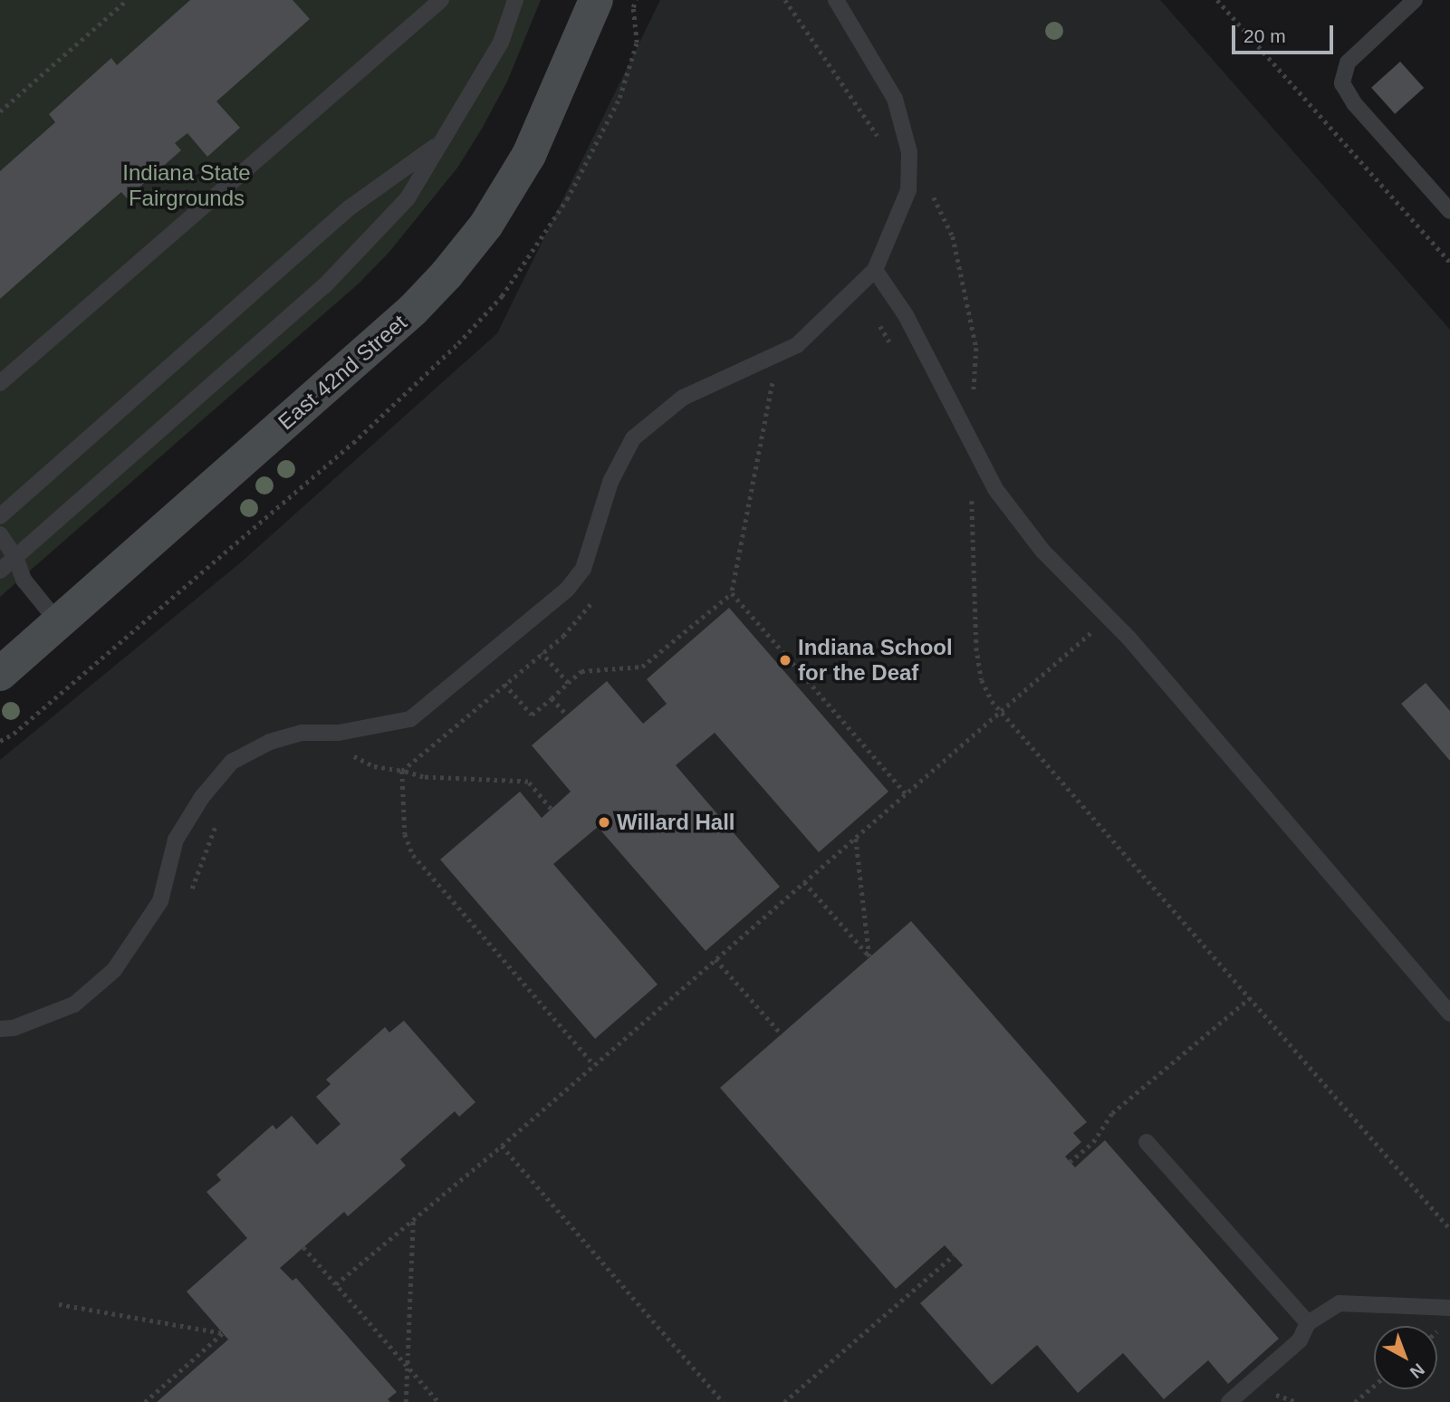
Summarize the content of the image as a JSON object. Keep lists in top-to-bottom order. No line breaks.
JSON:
{"streets":{"street":["East 42nd Street"]},"parks":["Indiana State Fairgrounds"],"places":["Indiana School for the Deaf","Willard Hall"],"scale_bar":"20 m","north":"bottom right"}
